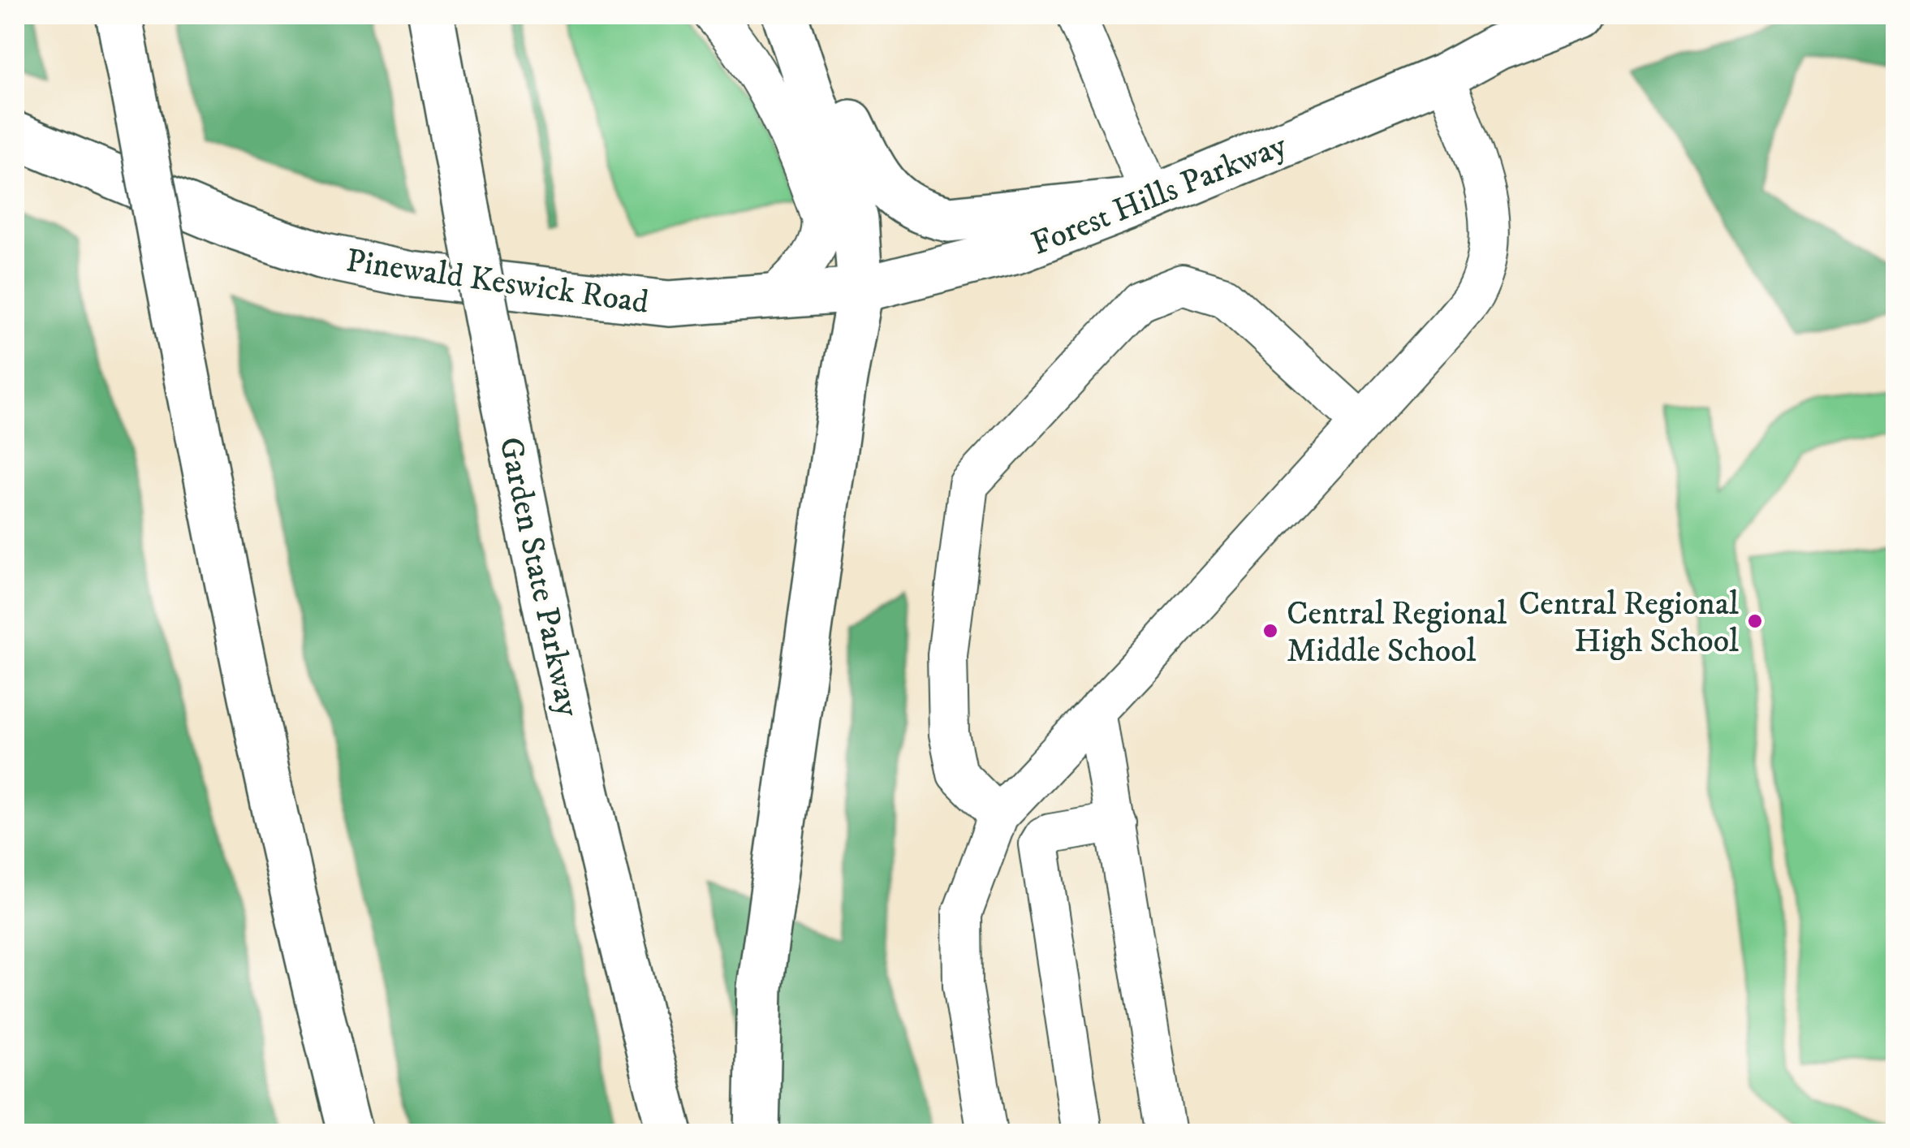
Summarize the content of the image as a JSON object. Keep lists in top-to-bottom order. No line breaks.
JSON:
{"streets":{"main road":["Forest Hills Parkway","Pinewald Keswick Road","Garden State Parkway"]},"crossings":[["Forest Hills Parkway","Pinewald Keswick Road"]],"places":["Central Regional High School","Central Regional Middle School"]}
